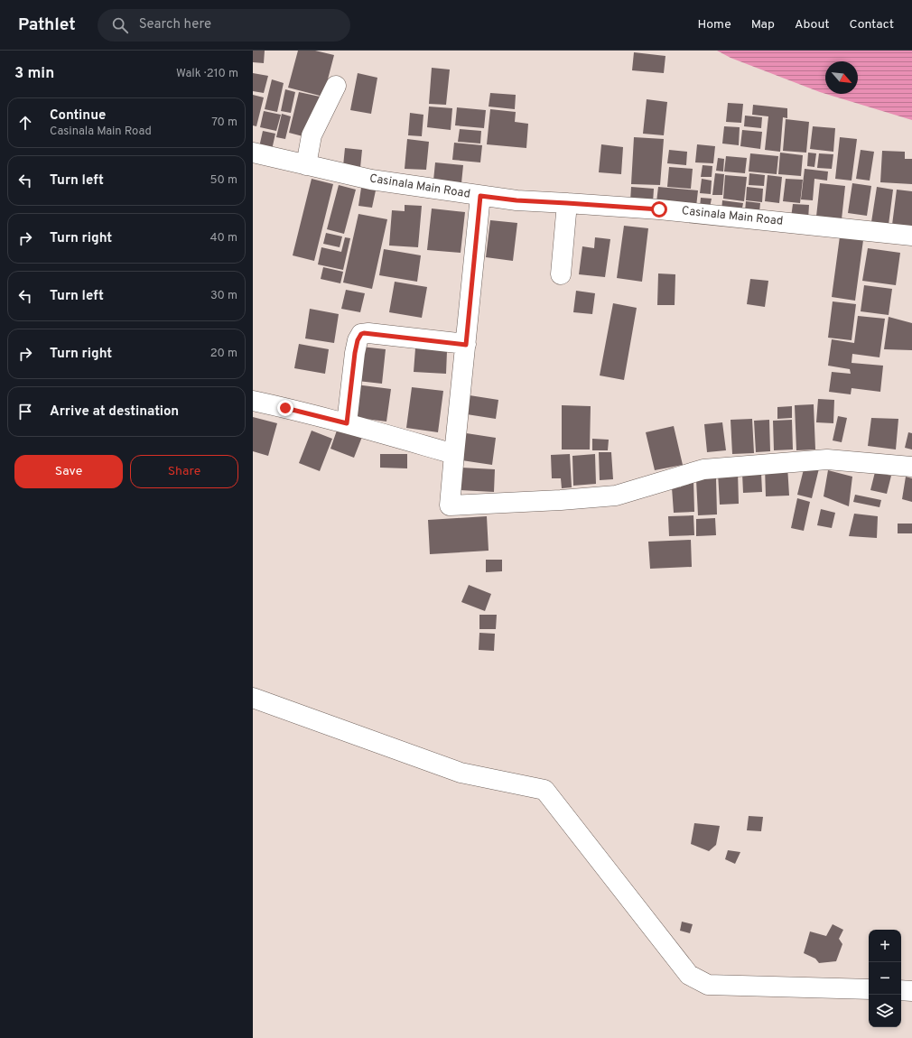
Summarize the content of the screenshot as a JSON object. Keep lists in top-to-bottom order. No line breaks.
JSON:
{"streets":{"street":["Casinala Main Road"]},"north":"bottom right","page":{"header":"Pathlet","search":"Search here","nav":["Home","Map","About","Contact"],"heading":["3 min","Walk · 210 m"],"list":[["Continue","Casinala Main Road","70 m"],["Turn left","50 m"],["Turn right","40 m"],["Turn left","30 m"],["Turn right","20 m"],"Arrive at destination"],"buttons":["Save","Share"],"map_buttons":["+","−"]}}
